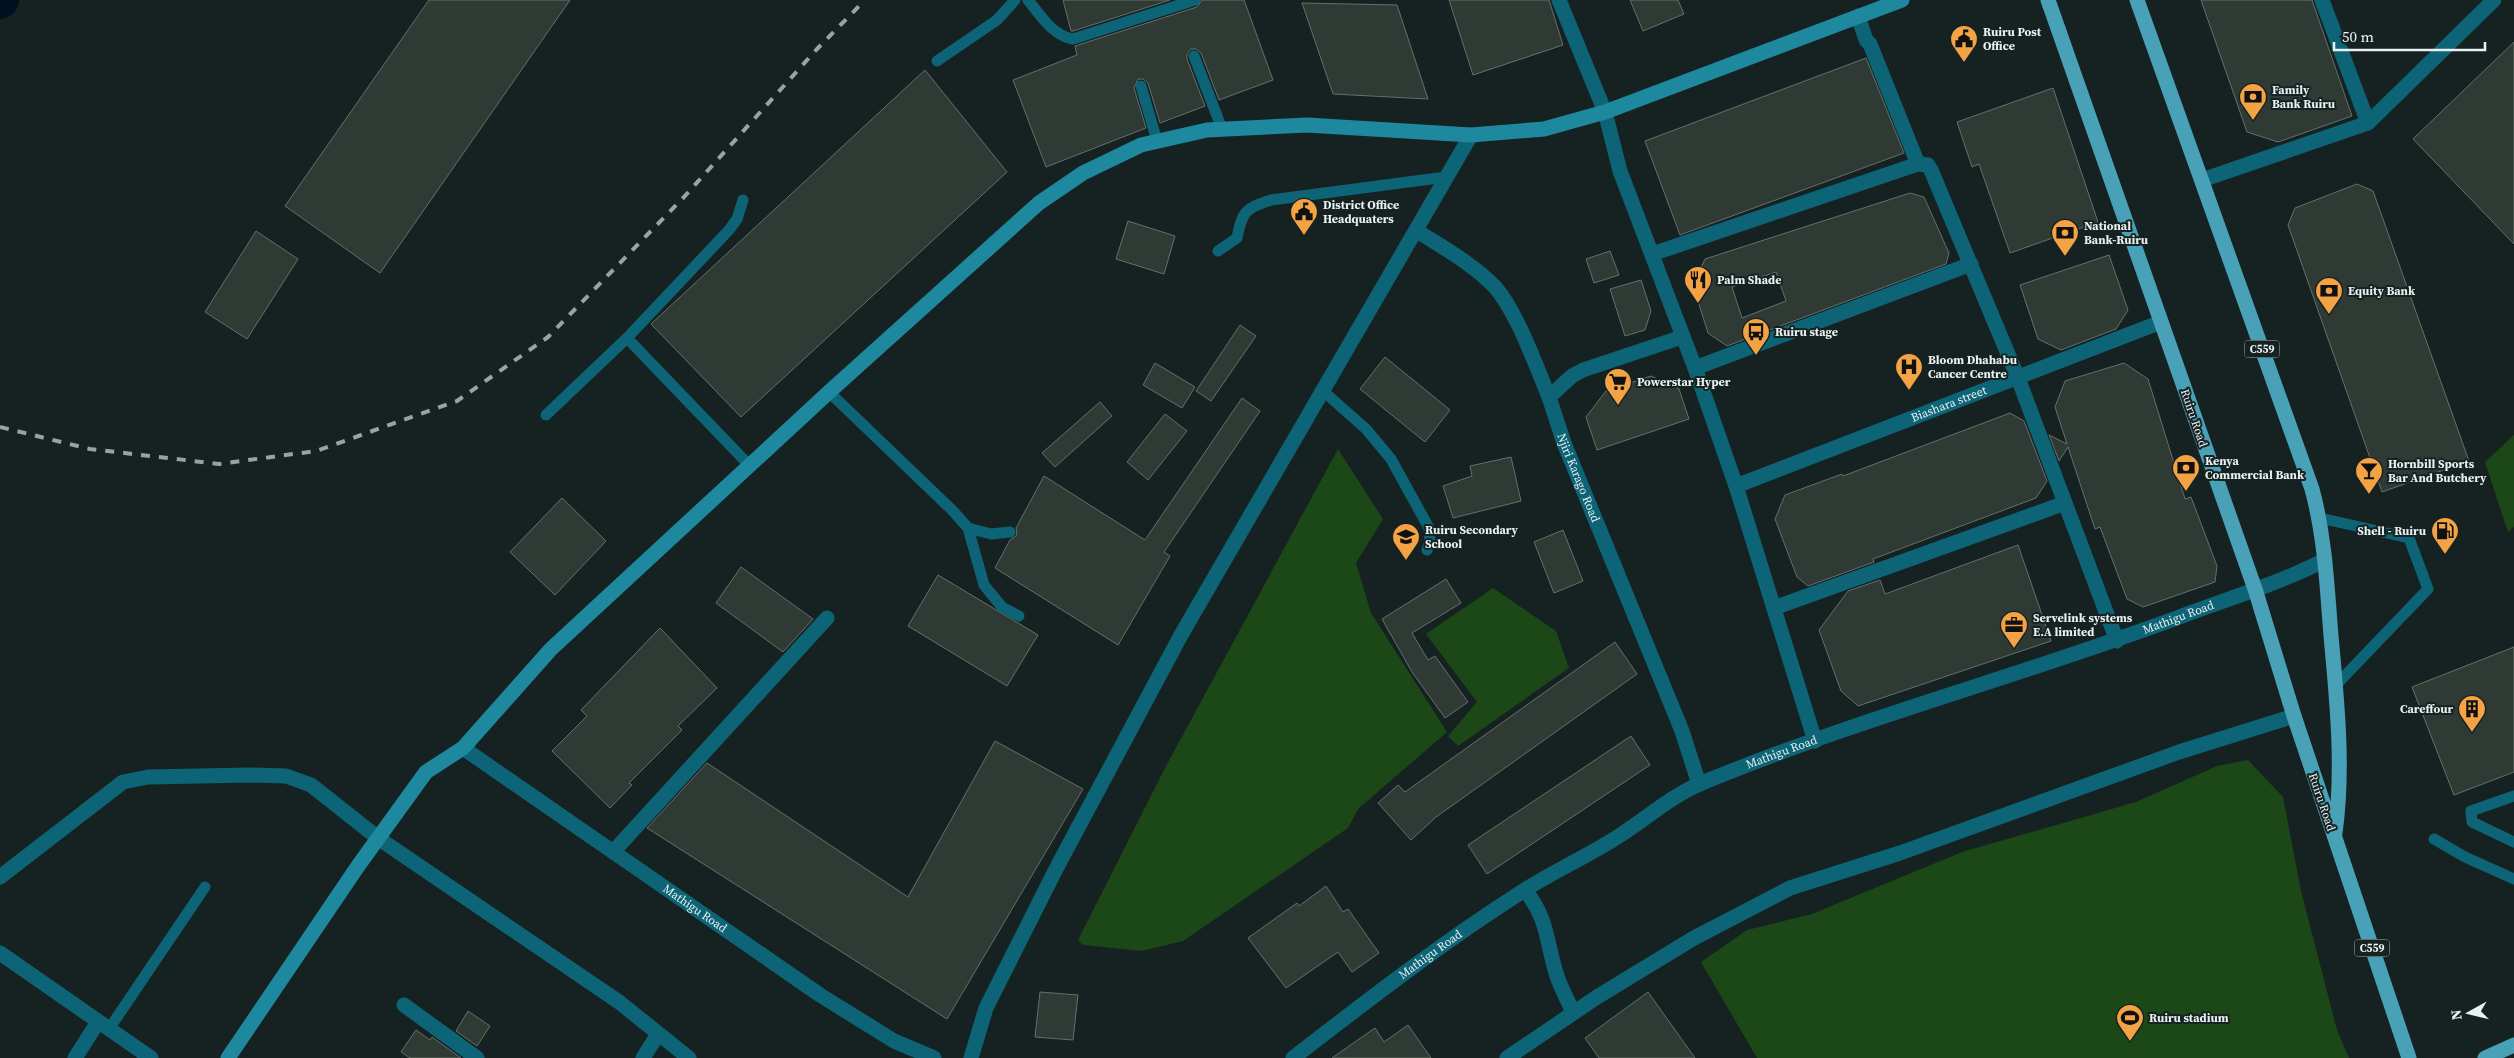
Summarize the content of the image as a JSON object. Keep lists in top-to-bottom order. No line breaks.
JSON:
{"streets":{"main road":["C559","Ruiru Road"],"street":["Biashara street","Njiri Karago Road","Mathigu Road"]},"crossings":[["C559","Ruiru Road"],["Biashara street","Ruiru Road"],["Ruiru Road","Mathigu Road"],["Njiri Karago Road","Mathigu Road"]],"places":{"public building":["Ruiru Post Office","District Office Headquaters"],"bank":["Family Bank Ruiru","National Bank-Ruiru","Equity Bank","Kenya Commercial Bank"],"restaurant":["Palm Shade"],"bus stop":["Ruiru stage"],"hospital":["Bloom Dhahabu Cancer Centre"],"supermarket":["Powerstar Hyper"],"bar":["Hornbill Sports Bar And Butchery"],"fuel station":["Shell - Ruiru"],"school or university":["Ruiru Secondary School"],"office":["Servelink systems E.A limited"],"building":["Careffour"],"sports":["Ruiru stadium"]},"scale_bar":"50 m","north":"left"}
